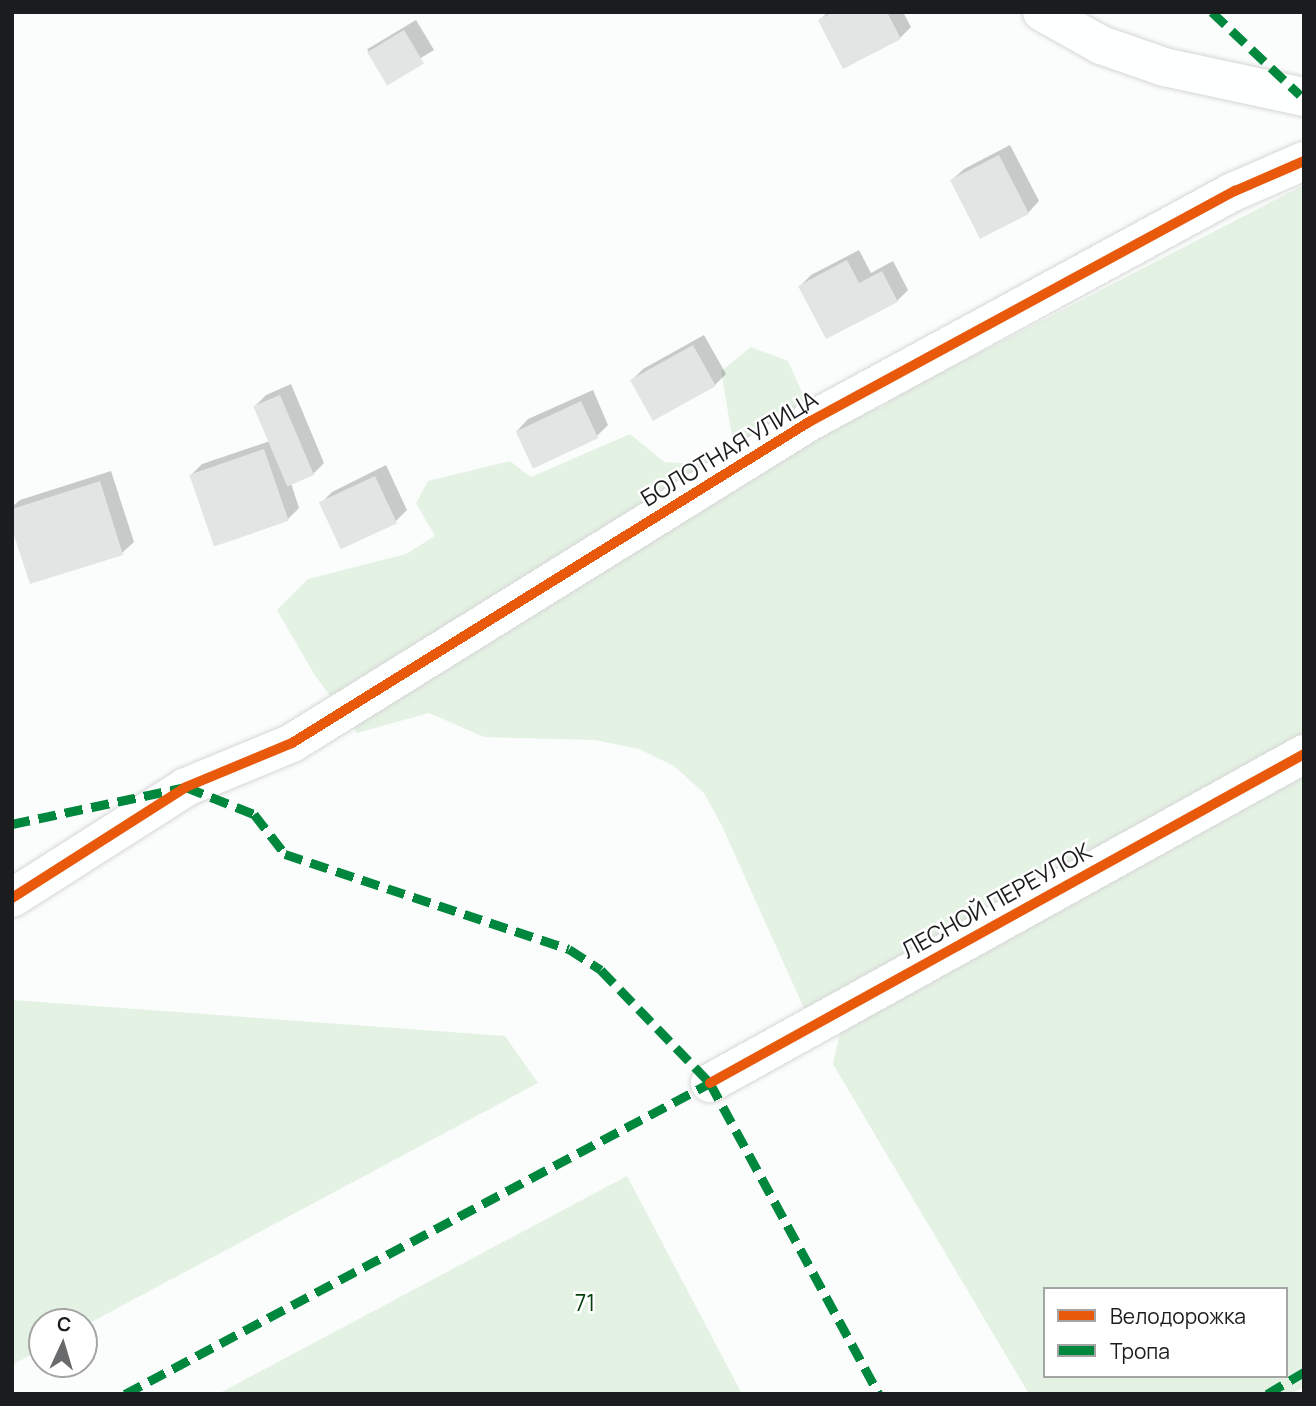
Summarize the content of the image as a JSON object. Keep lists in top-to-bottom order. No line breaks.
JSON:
{"streets":{"street":["БОЛОТНАЯ УЛИЦА","ЛЕСНОЙ ПЕРЕУЛОК"]},"parks":["71"],"legend":["Велодорожка","Тропа"],"north":"top"}
